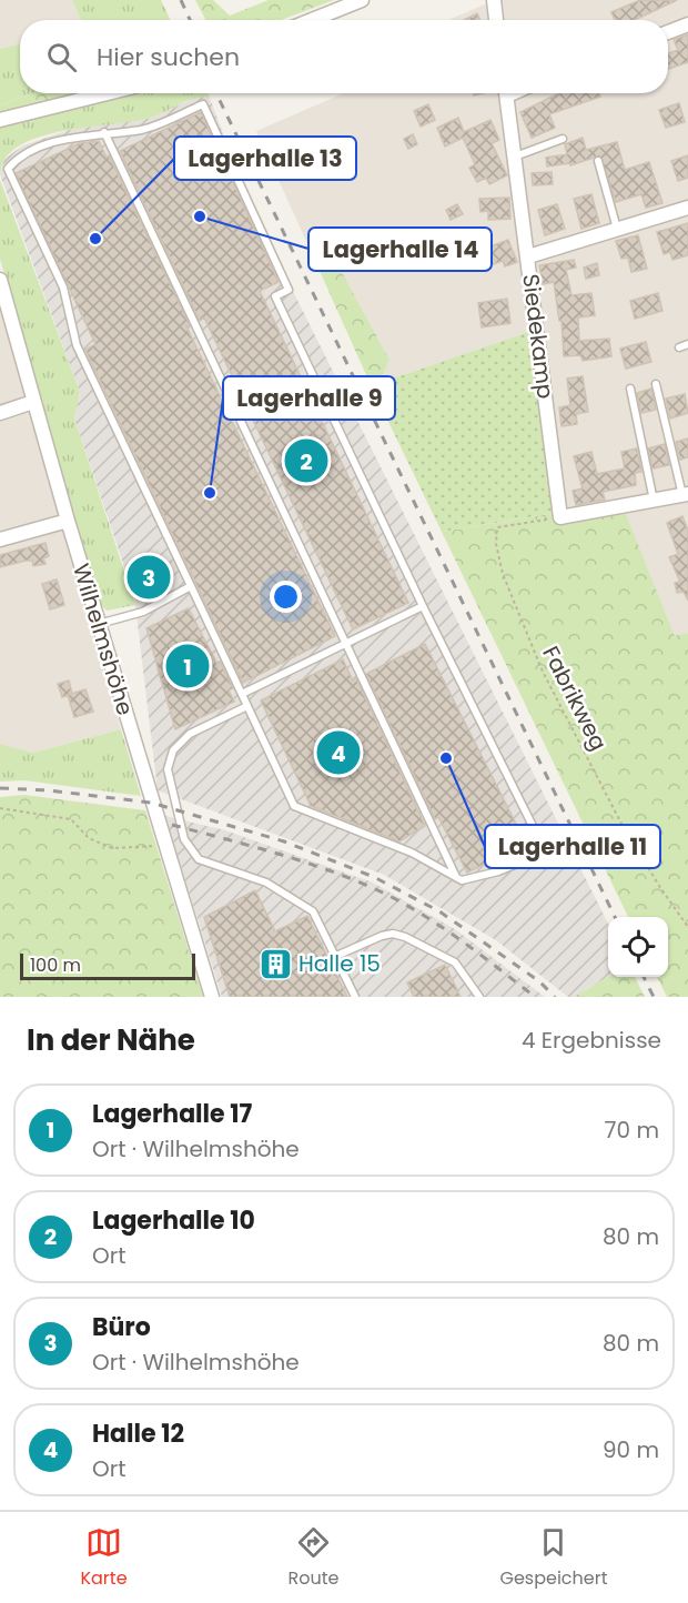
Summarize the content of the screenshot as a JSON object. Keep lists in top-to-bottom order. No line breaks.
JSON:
{"streets":{"street":["Siedekamp","Wilhelmshöhe"],"path":["Fabrikweg"]},"crossings":[["Siedekamp","Fabrikweg"]],"places":{"other":["Lagerhalle 14","Lagerhalle 13","Lagerhalle 9","Lagerhalle 11"],"building":["Halle 15"]},"scale_bar":"100 m","page":{"search":"Hier suchen","pins":["2","3","1","4"],"scale":"100 m","heading":["In der Nähe","4 Ergebnisse"],"list":[{"mark":"1","name":"Lagerhalle 17","note":"Ort · Wilhelmshöhe","value":"70 m"},{"mark":"2","name":"Lagerhalle 10","note":"Ort","value":"80 m"},{"mark":"3","name":"Büro","note":"Ort · Wilhelmshöhe","value":"80 m"},{"mark":"4","name":"Halle 12","note":"Ort","value":"90 m"}],"nav":["Karte","Route","Gespeichert"]}}
